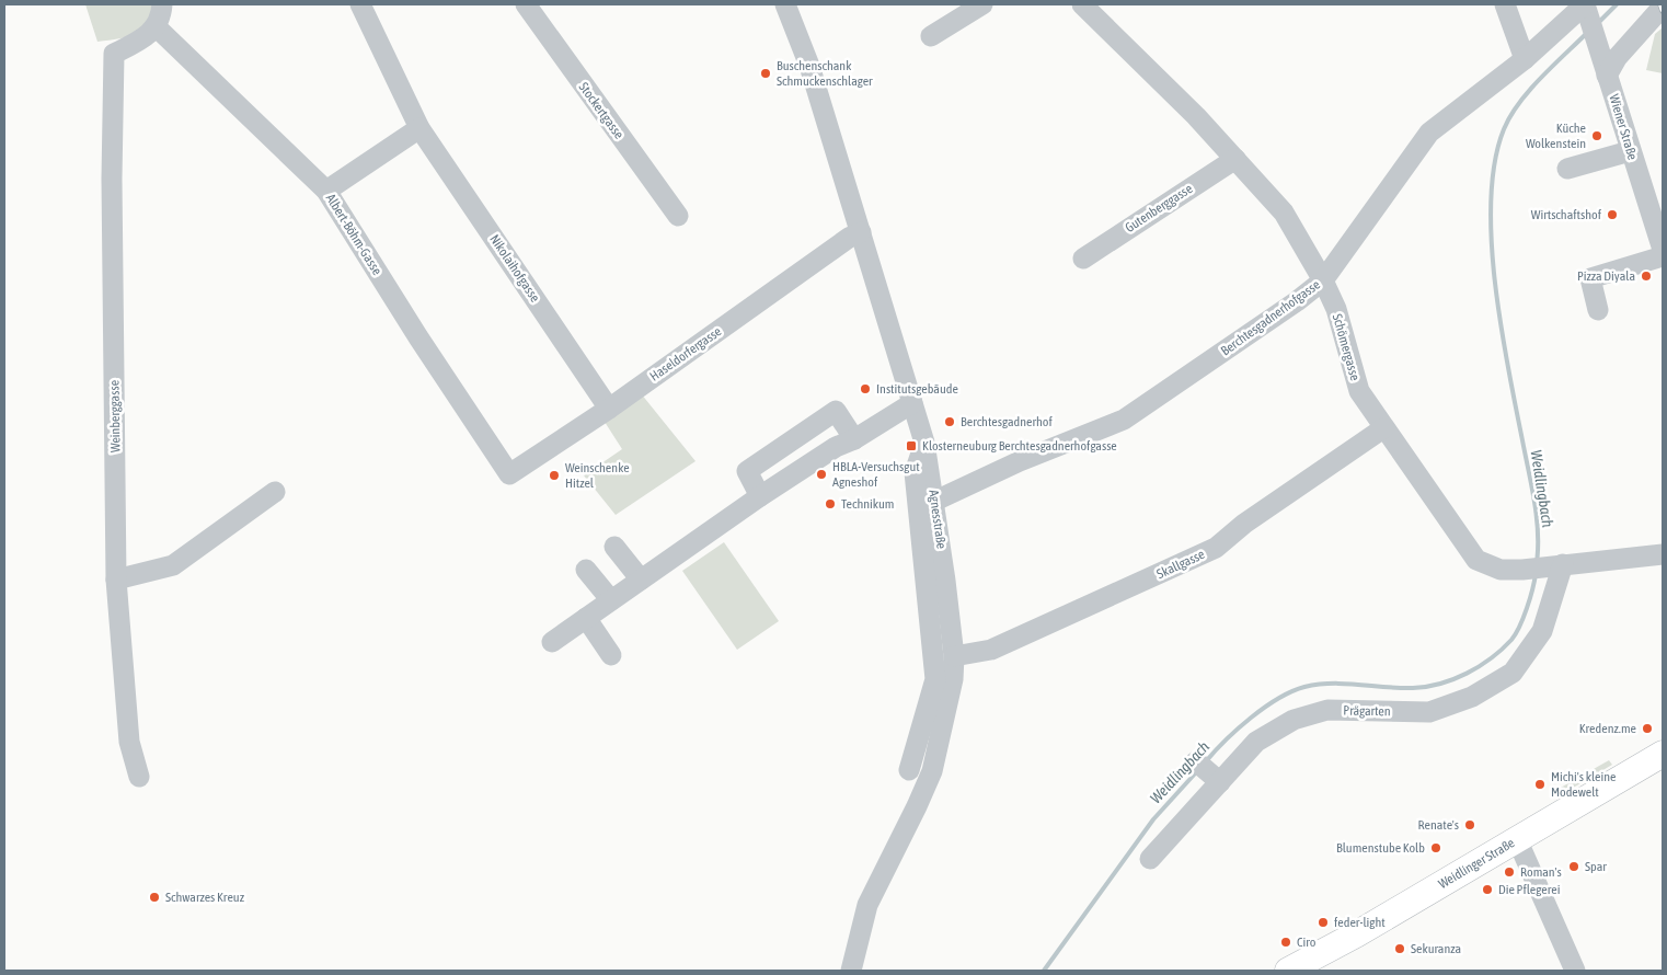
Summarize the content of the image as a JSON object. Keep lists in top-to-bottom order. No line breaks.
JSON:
{"streets":{"main road":["Weidlinger Straße"],"street":["Stockertgasse","Wiener Straße","Gutenberggasse","Albert-Böhm-Gasse","Nikolaihofgasse","Berchtesgadnerhofgasse","Schömergasse","Haseldorfergasse","Weinberggasse","Agnesstraße","Skallgasse","Prägarten"]},"crossings":[["Wiener Straße","Berchtesgadnerhofgasse"],["Gutenberggasse","Schömergasse"],["Albert-Böhm-Gasse","Haseldorfergasse"],["Albert-Böhm-Gasse","Weinberggasse"],["Nikolaihofgasse","Haseldorfergasse"],["Berchtesgadnerhofgasse","Schömergasse"],["Berchtesgadnerhofgasse","Agnesstraße"],["Schömergasse","Skallgasse"],["Schömergasse","Prägarten"],["Haseldorfergasse","Agnesstraße"],["Agnesstraße","Skallgasse"]],"water":["Weidlingbach"],"places":{"other":["Buschenschank Schmuckenschlager","Küche Wolkenstein","Wirtschaftshof","Pizza Diyala","Institutsgebäude","Berchtesgadnerhof","HBLA-Versuchsgut Agneshof","Weinschenke Hitzel","Technikum","Kredenz.me","Michi's kleine Modewelt","Renate's","Blumenstube Kolb","Spar","Roman's","Die Pflegerei","Schwarzes Kreuz","feder-light","Ciro","Sekuranza"],"transit":["Klosterneuburg Berchtesgadnerhofgasse"]}}
